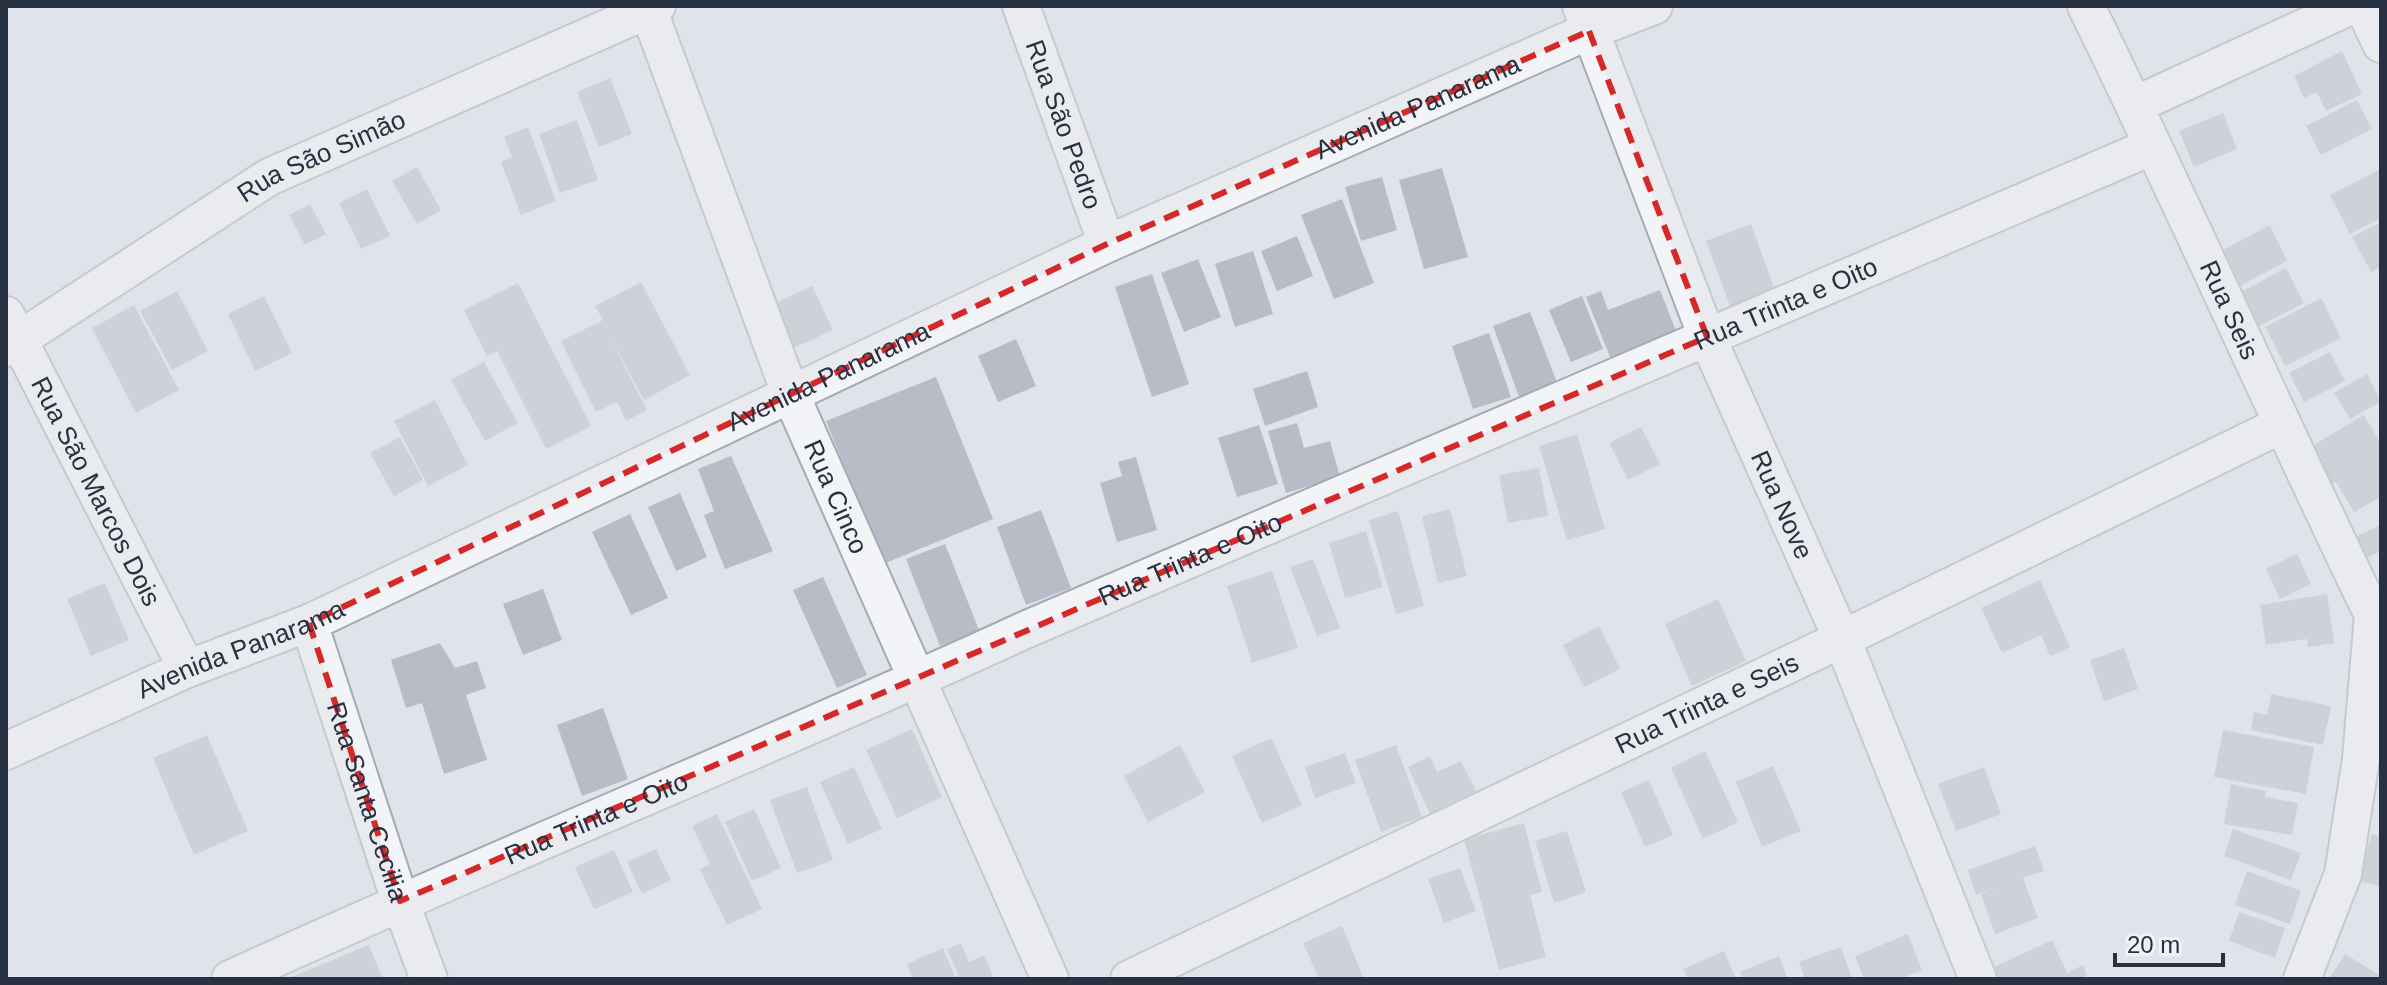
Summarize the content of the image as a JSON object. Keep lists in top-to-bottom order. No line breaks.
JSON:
{"streets":{"street":["Avenida Panarama","Rua São Pedro","Rua São Simão","Rua Trinta e Oito","Rua Seis","Rua São Marcos Dois","Rua Cinco","Rua Nove","Rua Trinta e Seis","Rua Santa Cecilia"]},"crossings":[["Avenida Panarama","Rua São Pedro"],["Avenida Panarama","Rua São Marcos Dois"],["Avenida Panarama","Rua Cinco"],["Avenida Panarama","Rua Nove"],["Avenida Panarama","Rua Santa Cecilia"],["Rua São Simão","Rua São Marcos Dois"],["Rua São Simão","Rua Cinco"],["Rua Trinta e Oito","Rua Seis"],["Rua Trinta e Oito","Rua Cinco"],["Rua Trinta e Oito","Rua Nove"],["Rua Trinta e Oito","Rua Santa Cecilia"],["Rua Seis","Rua Trinta e Seis"],["Rua Nove","Rua Trinta e Seis"]],"scale_bar":"20 m"}
